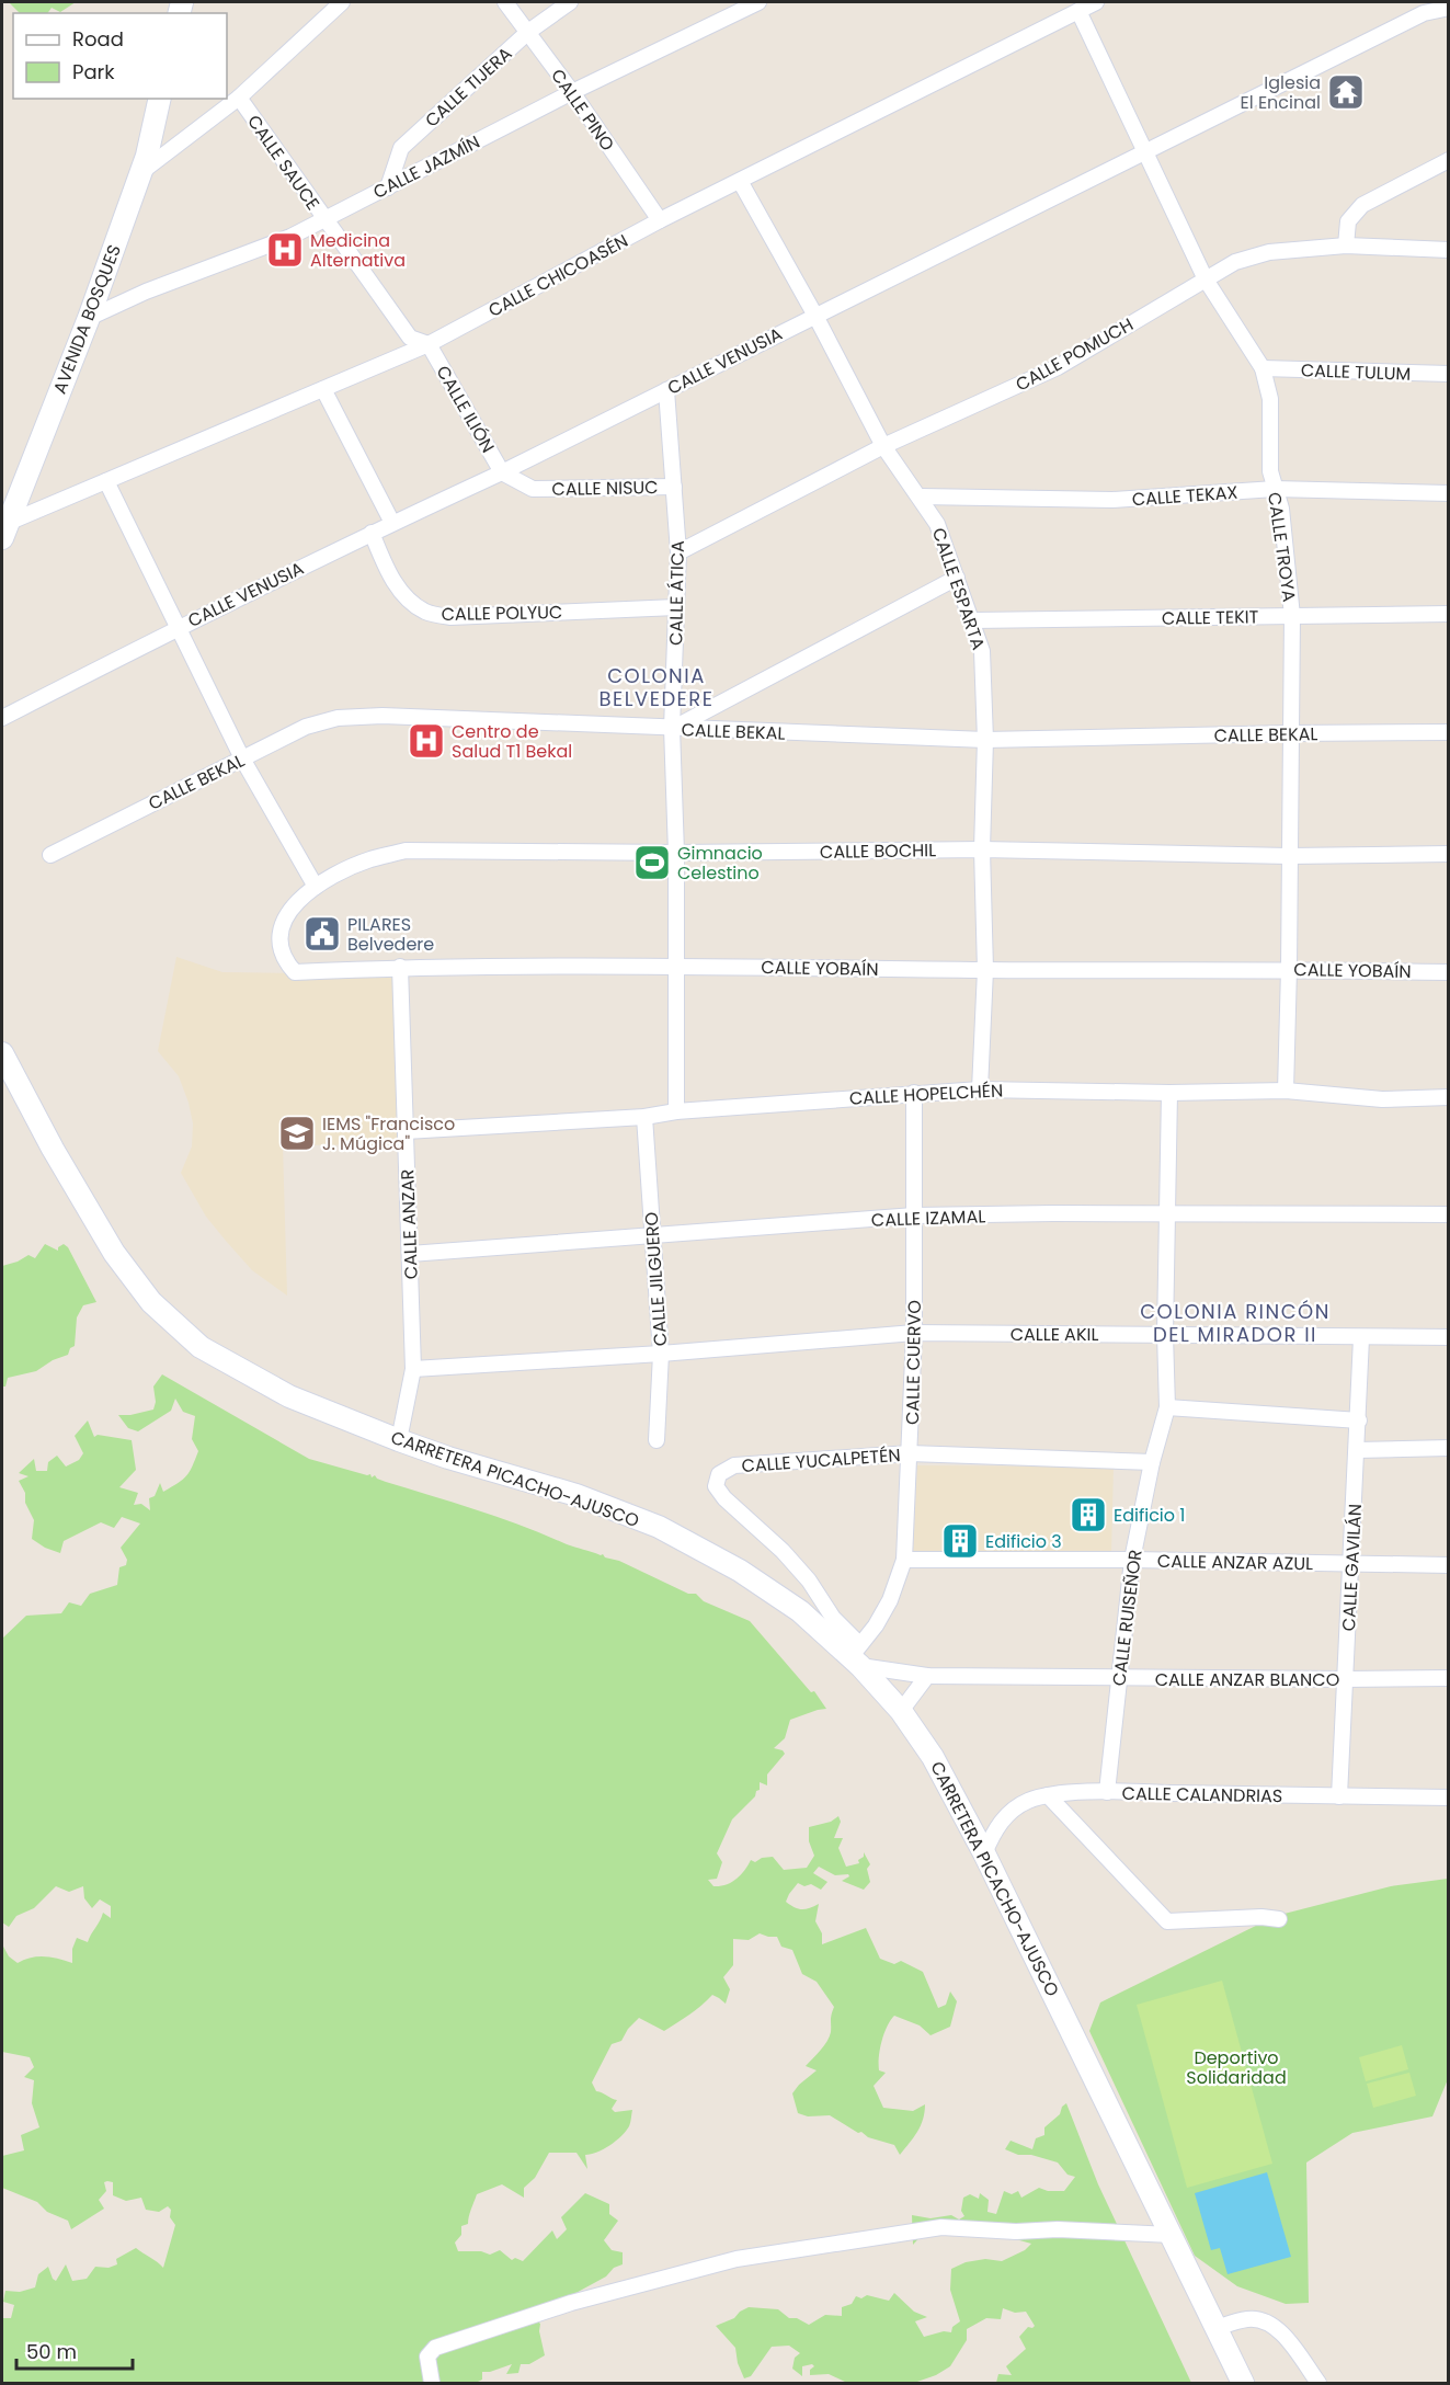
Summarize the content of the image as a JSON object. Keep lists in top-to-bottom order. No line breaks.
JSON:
{"streets":{"main road":["AVENIDA BOSQUES","CARRETERA PICACHO-AJUSCO"],"street":["CALLE TIJERA","CALLE PINO","CALLE SAUCE","CALLE JAZMÍN","CALLE CHICOASÉN","CALLE POMUCH","CALLE VENUSIA","CALLE TULUM","CALLE ILIÓN","CALLE NISUC","CALLE TEKAX","CALLE TROYA","CALLE ESPARTA","CALLE ÁTICA","CALLE POLYUC","CALLE TEKIT","CALLE BEKAL","CALLE BOCHIL","CALLE YOBAÍN","CALLE HOPELCHÉN","CALLE IZAMAL","CALLE ANZAR","CALLE JILGUERO","CALLE AKIL","CALLE CUERVO","CALLE YUCALPETÉN","CALLE ANZAR AZUL","CALLE GAVILÁN","CALLE RUISEÑOR","CALLE ANZAR BLANCO","CALLE CALANDRIAS"]},"crossings":[["CALLE TIJERA","CALLE PINO"],["CALLE TIJERA","CALLE JAZMÍN"],["CALLE PINO","CALLE JAZMÍN"],["CALLE PINO","CALLE CHICOASÉN"],["CALLE SAUCE","CALLE JAZMÍN"],["CALLE SAUCE","CALLE CHICOASÉN"],["CALLE SAUCE","CALLE ILIÓN"],["CALLE JAZMÍN","AVENIDA BOSQUES"],["CALLE CHICOASÉN","AVENIDA BOSQUES"],["CALLE CHICOASÉN","CALLE ILIÓN"],["CALLE CHICOASÉN","CALLE TROYA"],["CALLE CHICOASÉN","CALLE ESPARTA"],["CALLE POMUCH","CALLE TROYA"],["CALLE POMUCH","CALLE ESPARTA"],["CALLE POMUCH","CALLE ÁTICA"],["CALLE VENUSIA","CALLE ILIÓN"],["CALLE VENUSIA","CALLE NISUC"],["CALLE VENUSIA","CALLE TROYA"],["CALLE VENUSIA","CALLE ESPARTA"],["CALLE VENUSIA","CALLE ÁTICA"],["CALLE VENUSIA","CALLE POLYUC"],["CALLE TULUM","CALLE TROYA"],["CALLE ILIÓN","CALLE NISUC"],["CALLE NISUC","CALLE ÁTICA"],["CALLE TEKAX","CALLE TROYA"],["CALLE TEKAX","CALLE ESPARTA"],["CALLE TROYA","CALLE TEKIT"],["CALLE TROYA","CALLE BEKAL"],["CALLE TROYA","CALLE BOCHIL"],["CALLE TROYA","CALLE YOBAÍN"],["CALLE TROYA","CALLE HOPELCHÉN"],["CALLE ESPARTA","CALLE TEKIT"],["CALLE ESPARTA","CALLE BEKAL"],["CALLE ESPARTA","CALLE BOCHIL"],["CALLE ESPARTA","CALLE YOBAÍN"],["CALLE ESPARTA","CALLE HOPELCHÉN"],["CALLE ÁTICA","CALLE POLYUC"],["CALLE ÁTICA","CALLE BEKAL"],["CALLE ÁTICA","CALLE BOCHIL"],["CALLE ÁTICA","CALLE YOBAÍN"],["CALLE ÁTICA","CALLE HOPELCHÉN"],["CALLE BOCHIL","CALLE YOBAÍN"],["CALLE YOBAÍN","CALLE ANZAR"],["CALLE HOPELCHÉN","CALLE ANZAR"],["CALLE HOPELCHÉN","CALLE JILGUERO"],["CALLE HOPELCHÉN","CALLE CUERVO"],["CALLE HOPELCHÉN","CALLE RUISEÑOR"],["CALLE IZAMAL","CALLE ANZAR"],["CALLE IZAMAL","CALLE JILGUERO"],["CALLE IZAMAL","CALLE CUERVO"],["CALLE IZAMAL","CALLE RUISEÑOR"],["CALLE ANZAR","CALLE AKIL"],["CALLE ANZAR","CARRETERA PICACHO-AJUSCO"],["CALLE JILGUERO","CALLE AKIL"],["CALLE AKIL","CALLE CUERVO"],["CALLE AKIL","CALLE GAVILÁN"],["CALLE AKIL","CALLE RUISEÑOR"],["CALLE CUERVO","CALLE YUCALPETÉN"],["CALLE CUERVO","CARRETERA PICACHO-AJUSCO"],["CALLE CUERVO","CALLE ANZAR AZUL"],["CALLE CUERVO","CALLE ANZAR BLANCO"],["CALLE YUCALPETÉN","CARRETERA PICACHO-AJUSCO"],["CALLE YUCALPETÉN","CALLE RUISEÑOR"],["CALLE YUCALPETÉN","CALLE ANZAR BLANCO"],["CARRETERA PICACHO-AJUSCO","CALLE ANZAR BLANCO"],["CARRETERA PICACHO-AJUSCO","CALLE CALANDRIAS"],["CALLE ANZAR AZUL","CALLE GAVILÁN"],["CALLE ANZAR AZUL","CALLE RUISEÑOR"],["CALLE GAVILÁN","CALLE ANZAR BLANCO"],["CALLE GAVILÁN","CALLE CALANDRIAS"],["CALLE RUISEÑOR","CALLE ANZAR BLANCO"],["CALLE RUISEÑOR","CALLE CALANDRIAS"]],"districts":["COLONIA BELVEDERE","COLONIA RINCÓN DEL MIRADOR II"],"parks":["Deportivo Solidaridad"],"places":{"temple":["Iglesia El Encinal"],"hospital":["Medicina Alternativa","Centro de Salud T1 Bekal"],"sports":["Gimnacio Celestino"],"public building":["PILARES Belvedere"],"school or university":["IEMS \"Francisco J. Múgica\""],"building":["Edificio 1","Edificio 3"]},"legend":["Road","Park"],"scale_bar":"50 m"}
